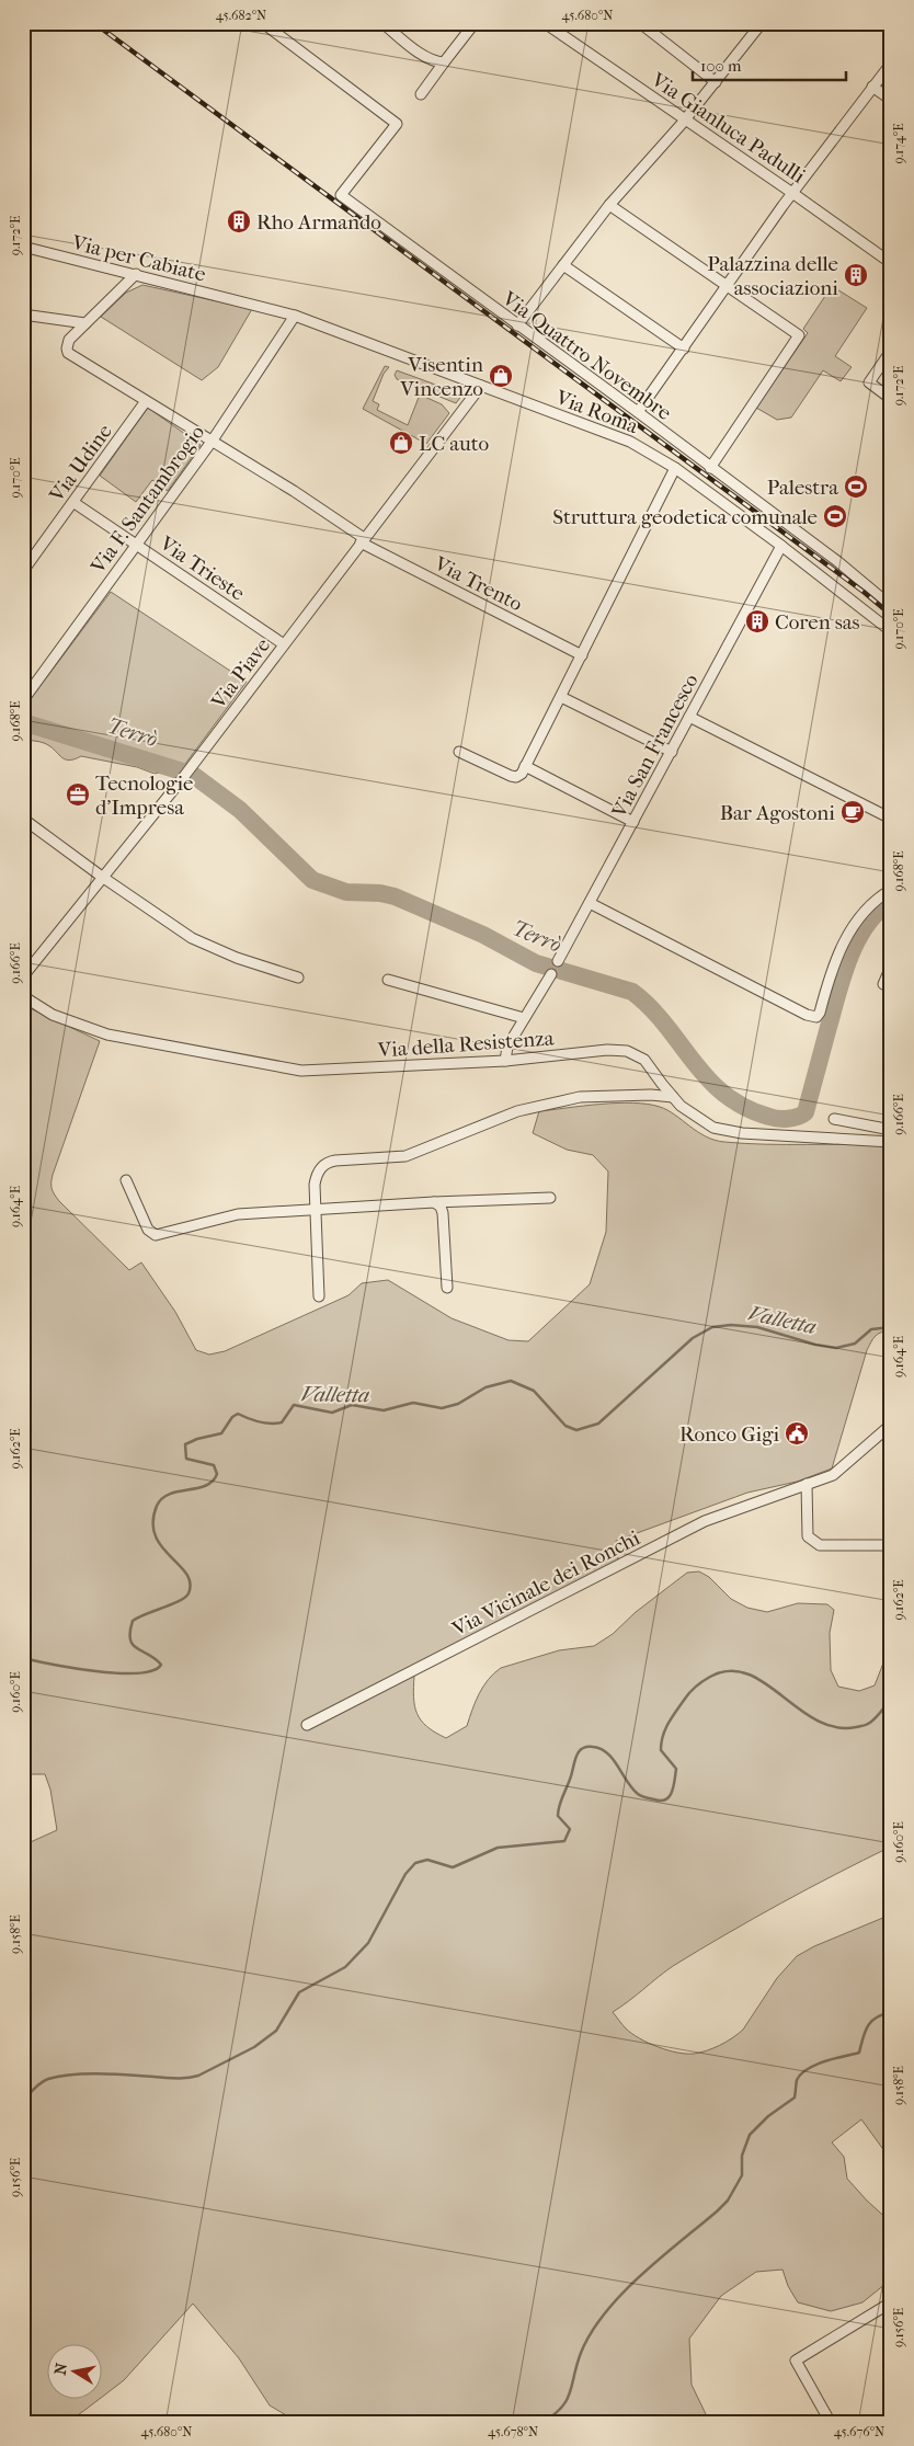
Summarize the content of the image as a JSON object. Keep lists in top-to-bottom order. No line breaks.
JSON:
{"streets":{"street":["Via Gianluca Padulli","Via per Cabiate","Via Quattro Novembre","Via Roma","Via Udine","Via F. Santambrogio","Via Trieste","Via Trento","Via Piave","Via San Francesco","Via della Resistenza","Via Vicinale dei Ronchi"]},"crossings":[["Via per Cabiate","Via Roma"],["Via Roma","Via F. Santambrogio"],["Via Roma","Via Piave"],["Via Roma","Via San Francesco"],["Via Udine","Via Trieste"],["Via Udine","Via Trento"],["Via F. Santambrogio","Via Trieste"],["Via F. Santambrogio","Via Trento"],["Via Trieste","Via Piave"],["Via Trento","Via Piave"]],"water":["Terrò","Valletta"],"places":{"building":["Rho Armando","Palazzina delle associazioni","Coren sas"],"shop":["Visentin Vincenzo","LC auto"],"sports":["Palestra","Struttura geodetica comunale"],"office":["Tecnologie d'Impresa"],"cafe":["Bar Agostoni"],"public building":["Ronco Gigi"]},"scale_bar":"100 m","north":"left","coordinates":["45.682°N","45.680°N","9.174°E","9.172°E","9.170°E","9.168°E","9.166°E","9.164°E","9.162°E","9.160°E","9.158°E","9.156°E","45.678°N","45.676°N"]}
